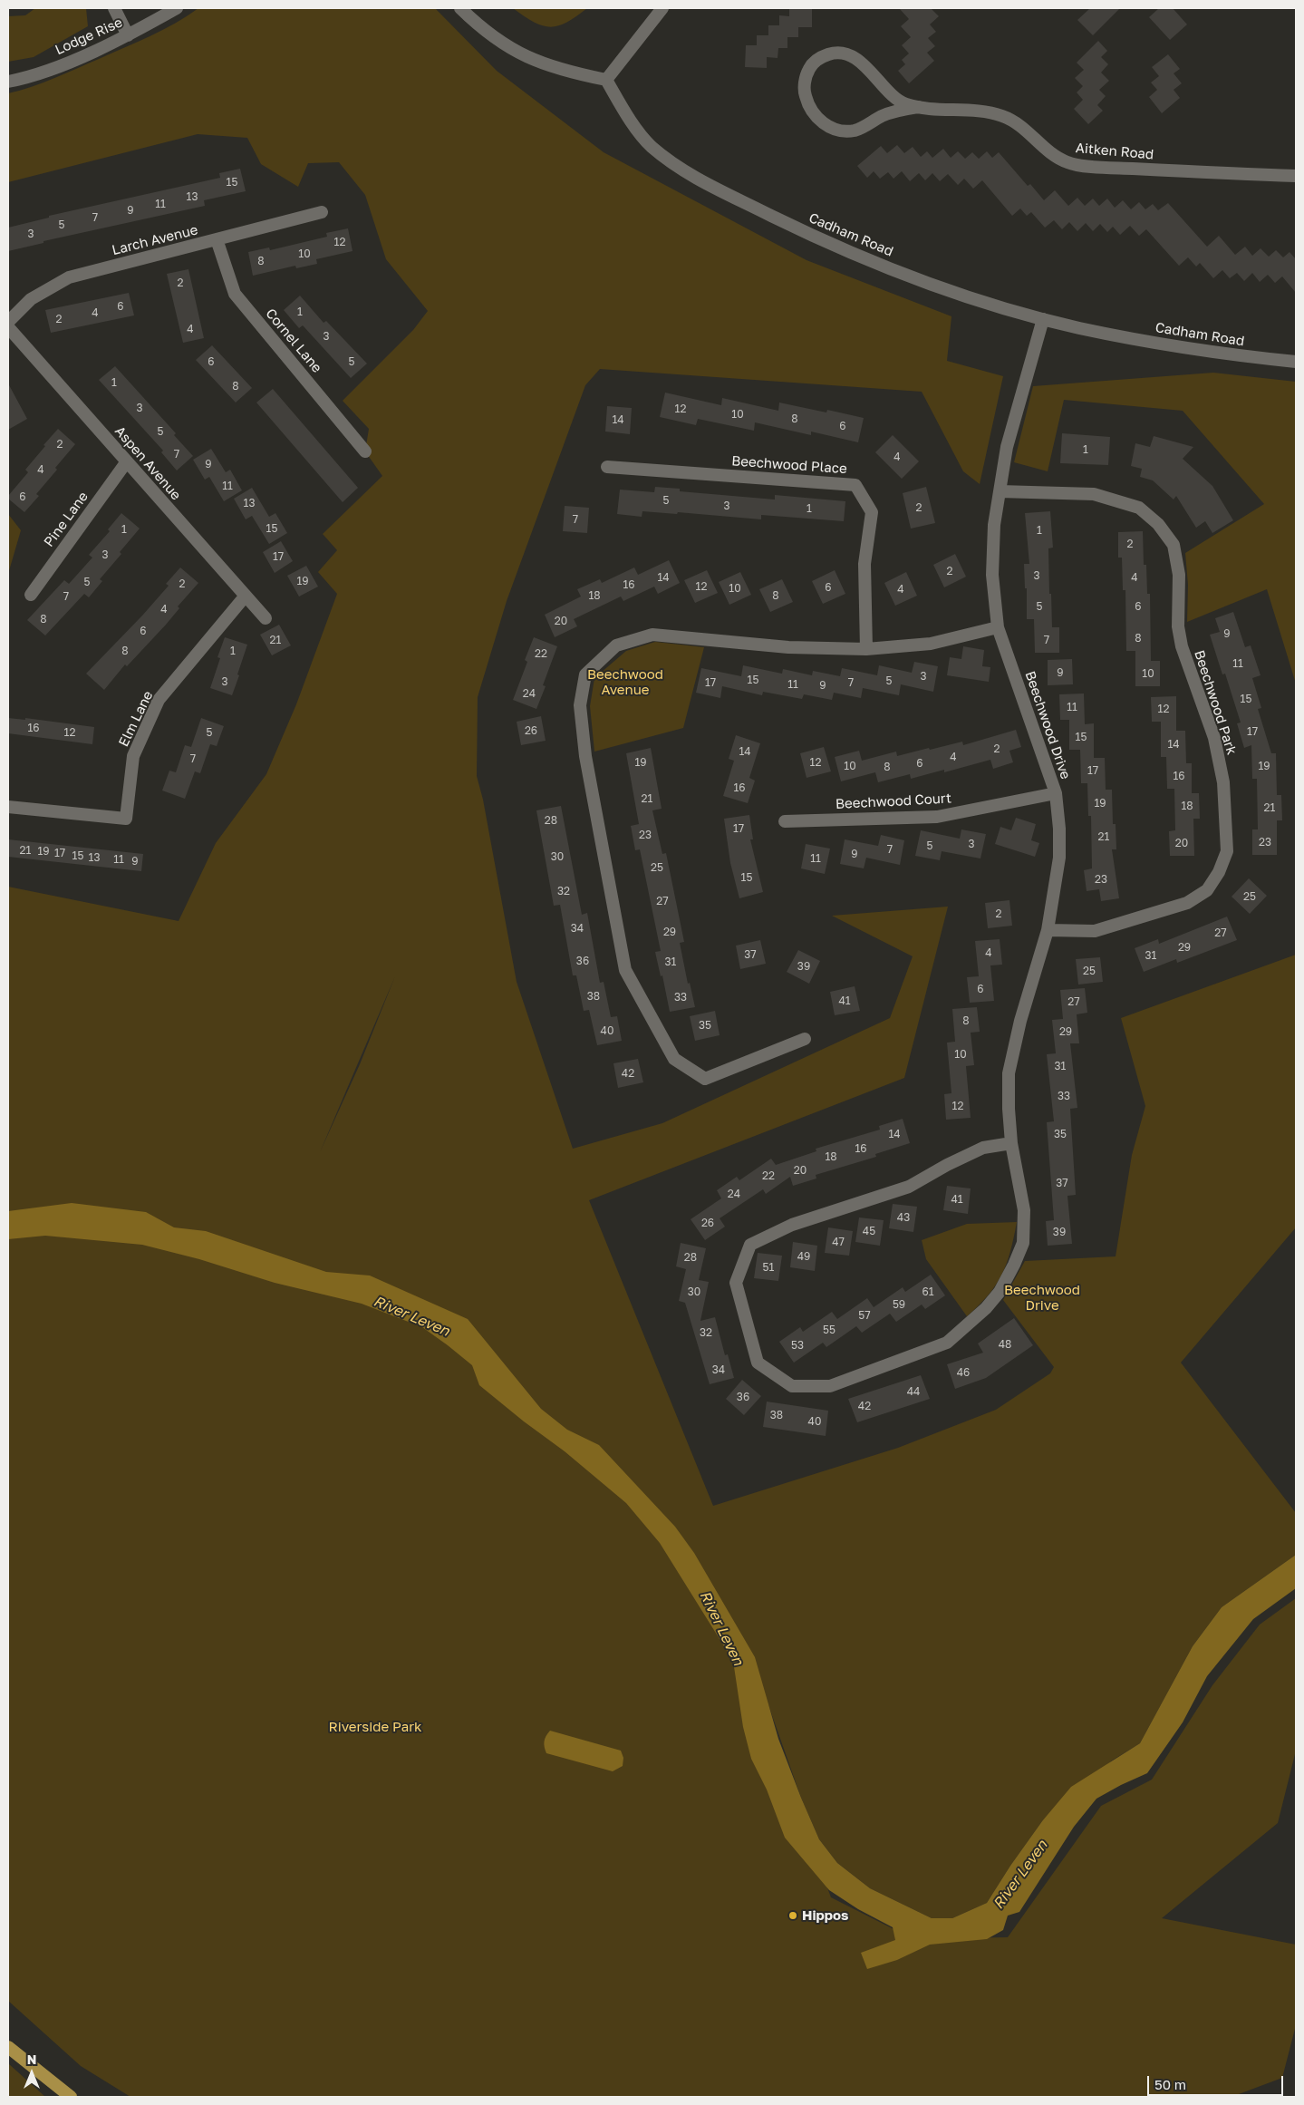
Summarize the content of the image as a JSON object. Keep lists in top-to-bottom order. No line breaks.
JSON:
{"streets":{"street":["Lodge Rise","Aitken Road","Cadham Road","Larch Avenue","Cornel Lane","Aspen Avenue","Beechwood Place","Pine Lane","Beechwood Park","Elm Lane","Beechwood Drive","Beechwood Court"]},"crossings":[["Cadham Road","Beechwood Drive"],["Larch Avenue","Cornel Lane"],["Aspen Avenue","Pine Lane"],["Aspen Avenue","Elm Lane"],["Beechwood Park","Beechwood Drive"],["Beechwood Drive","Beechwood Court"]],"water":["River Leven"],"parks":["Beechwood Avenue","Beechwood Drive","Riverside Park"],"places":["Hippos"],"house_numbers":["15","13","11","9","7","5","3","12","10","8","2","6","1","4","2","4","3","6","5","1","8","3","12","10","8","14","6","5","2","1","7","4","9","4","11","6","5","13","3","2","1","7","15","1","1","2","3","17","2","3","14","4","19","5","2","16","12","6","10","4","18","8","7","5","6","4","8","20","6","9","8","21","7","8","1","22","11","9","10","3","15","5","3","17","7","11","9","24","15","11","12","16","26","17","12","5","15","14","2","14","4","7","19","12","6","10","19","8","17","16","16","21","19","18","21","28","17","23","21","23","20","3","5","7","21","19","17","9","15","30","13","11","11","9","25","15","23","32","25","27","2","34","29","27","29","4","37","31","36","31","39","25","6","38","33","41","27","8","35","40","29","10","31","42","33","12","14","35","16","18","20","22","37","24","41","43","26","45","39","47","49","28","51","30","61","59","57","55","32","48","53","34","46","44","36","42","38","40"],"scale_bar":"50 m","north":"top"}
